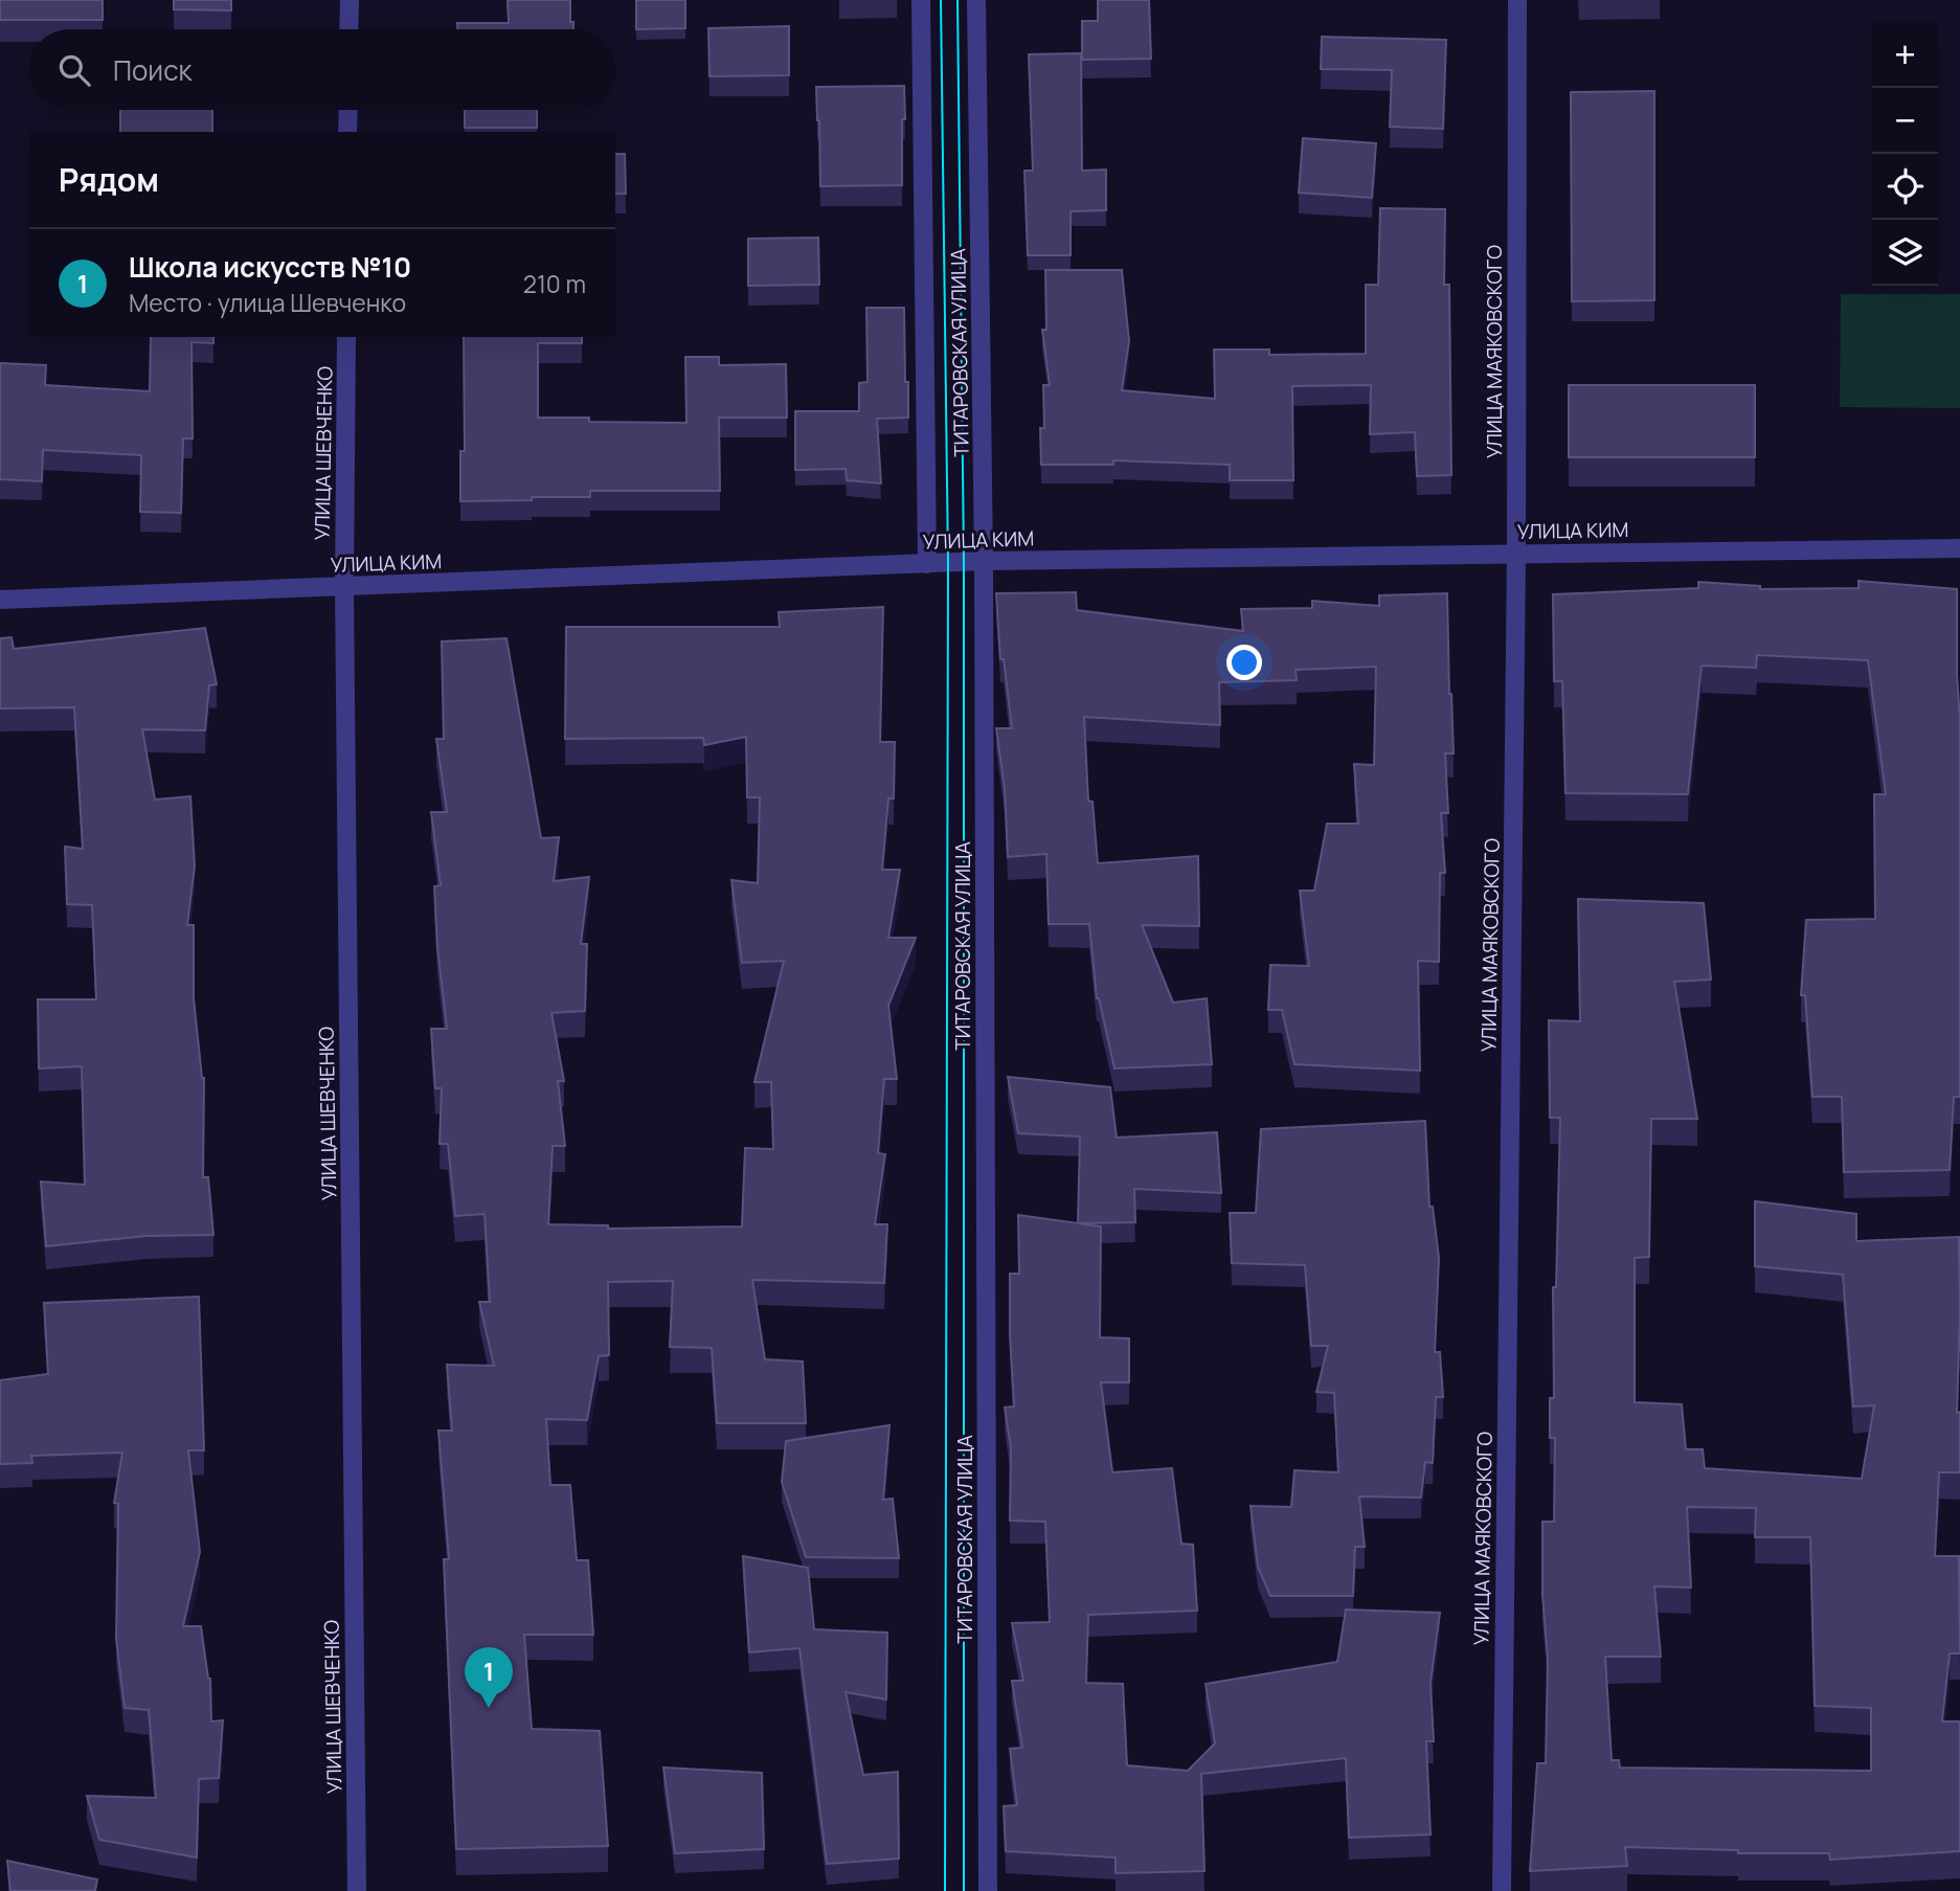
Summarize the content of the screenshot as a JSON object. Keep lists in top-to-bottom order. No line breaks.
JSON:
{"streets":{"street":["УЛИЦА МАЯКОВСКОГО","ТИТАРОВСКАЯ УЛИЦА","УЛИЦА ШЕВЧЕНКО","УЛИЦА КИМ"]},"crossings":[["УЛИЦА МАЯКОВСКОГО","УЛИЦА КИМ"],["ТИТАРОВСКАЯ УЛИЦА","УЛИЦА КИМ"],["УЛИЦА ШЕВЧЕНКО","УЛИЦА КИМ"]],"page":{"map_buttons":["+","−"],"search":"Поиск","heading":"Рядом","list":[{"mark":"1","name":"Школа искусств №10","note":"Место · улица Шевченко","value":"210 m"}],"pins":"1"}}
